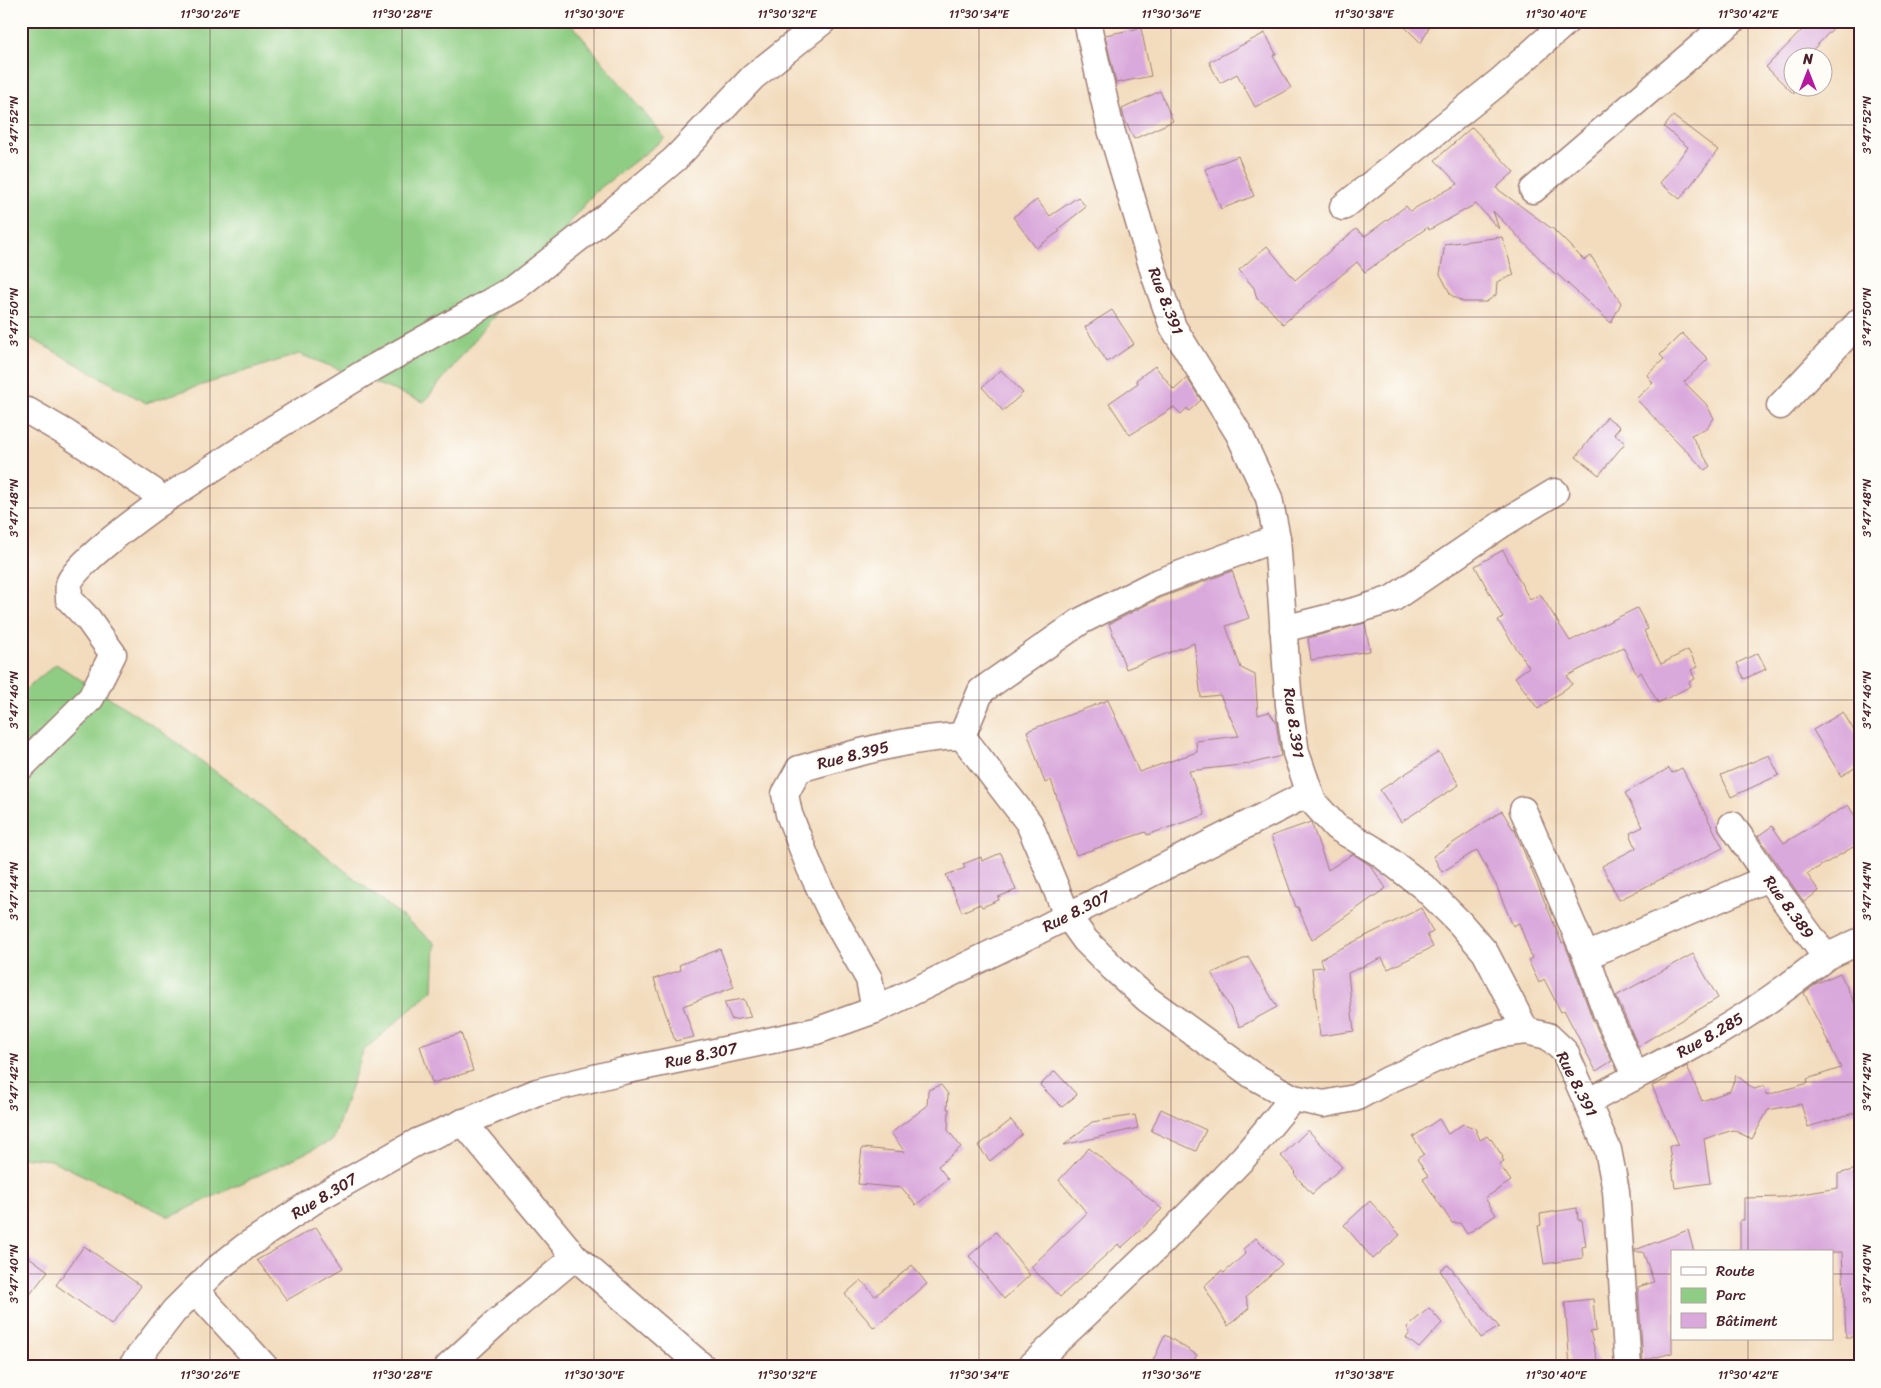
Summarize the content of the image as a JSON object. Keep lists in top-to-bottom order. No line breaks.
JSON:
{"streets":{"street":["Rue 8.391","Rue 8.395","Rue 8.389","Rue 8.307","Rue 8.285"]},"crossings":[["Rue 8.391","Rue 8.307"],["Rue 8.391","Rue 8.285"],["Rue 8.395","Rue 8.307"],["Rue 8.389","Rue 8.285"]],"legend":["Route","Parc","Bâtiment"],"north":"top","coordinates":["11°30'26\"E","11°30'28\"E","11°30'30\"E","11°30'32\"E","11°30'34\"E","11°30'36\"E","11°30'38\"E","11°30'40\"E","11°30'42\"E","3°47'52\"N","3°47'50\"N","3°47'48\"N","3°47'46\"N","3°47'44\"N","3°47'42\"N","3°47'40\"N"]}
